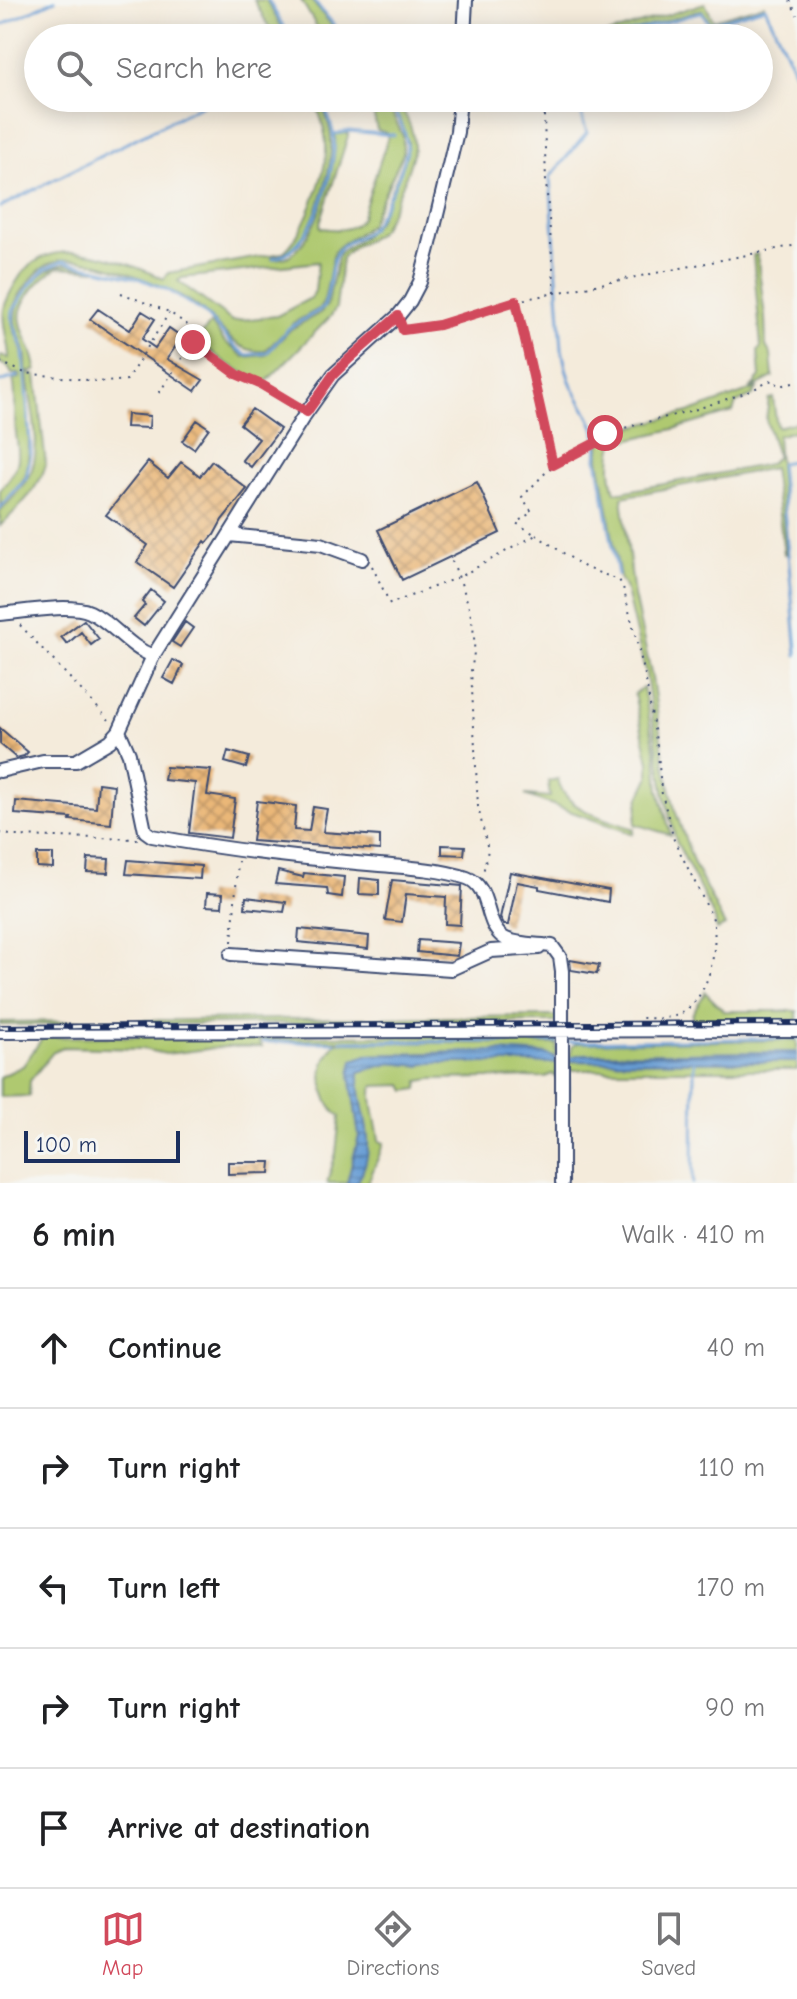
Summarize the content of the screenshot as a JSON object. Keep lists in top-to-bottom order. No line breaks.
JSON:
{"scale_bar":"100 m","page":{"search":"Search here","scale":"100 m","heading":["6 min","Walk · 410 m"],"list":[["Continue","40 m"],["Turn right","110 m"],["Turn left","170 m"],["Turn right","90 m"],"Arrive at destination"],"nav":["Map","Directions","Saved"]}}
